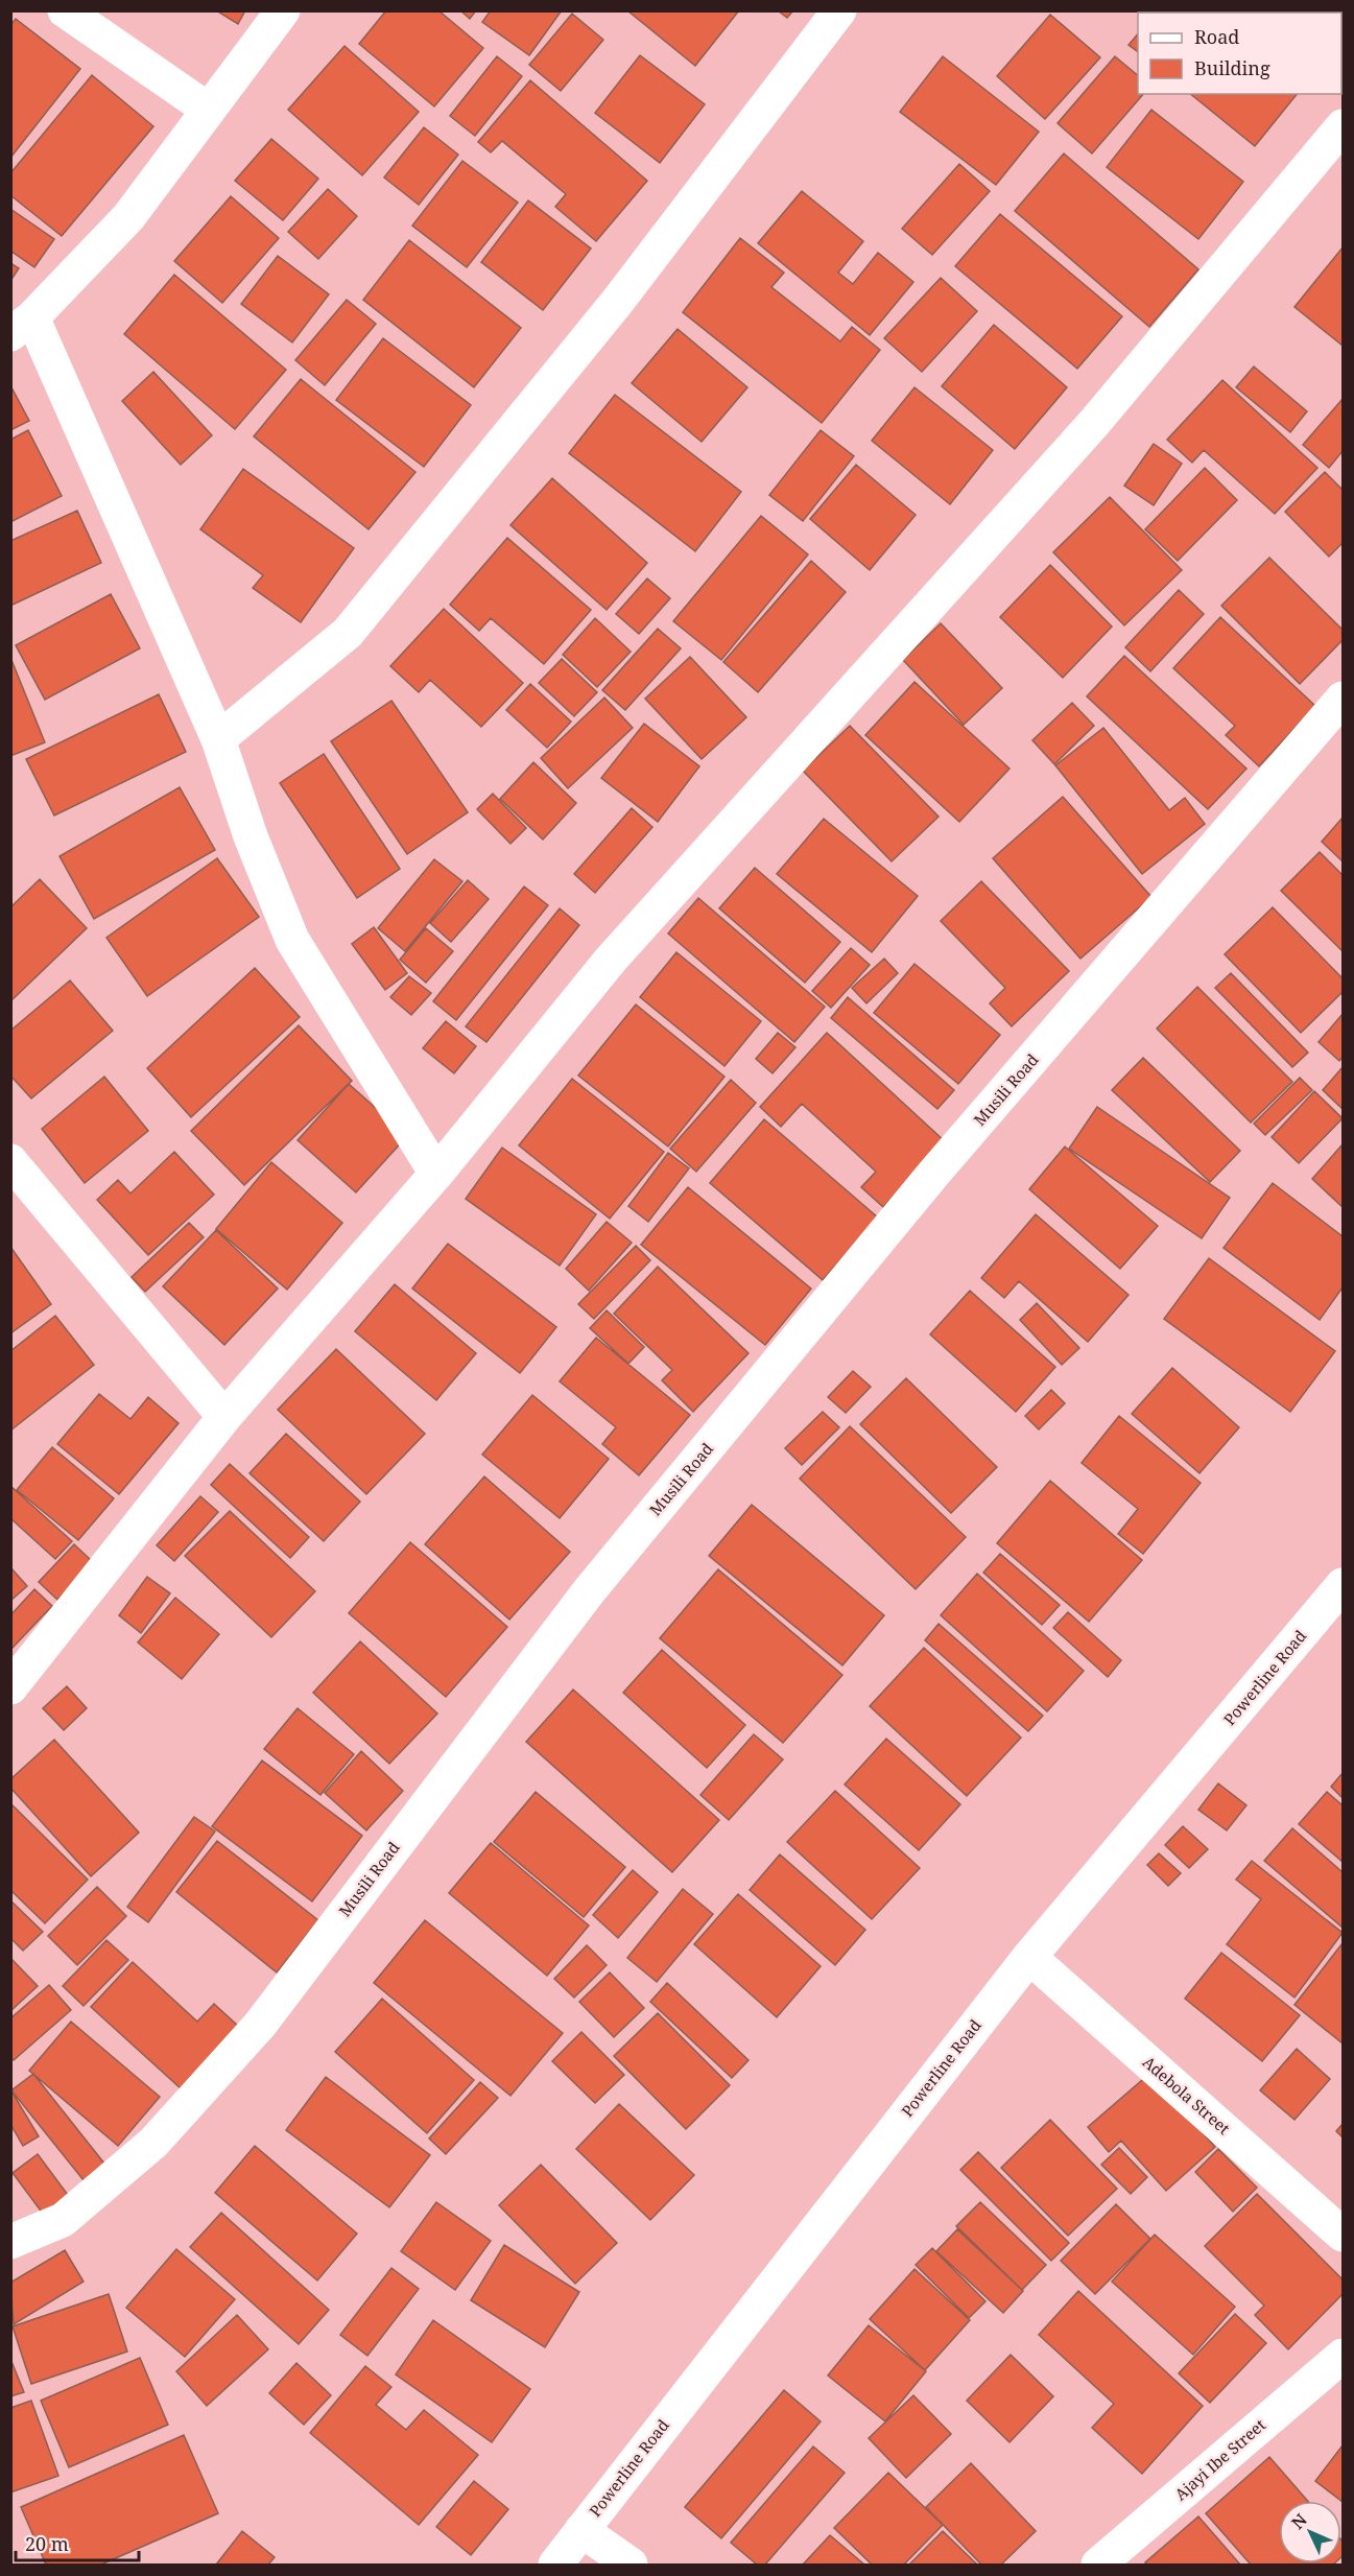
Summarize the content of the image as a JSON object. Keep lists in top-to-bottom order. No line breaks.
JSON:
{"streets":{"street":["Musili Road","Powerline Road","Adebola Street","Ajayi Ibe Street"]},"crossings":[["Powerline Road","Adebola Street"]],"legend":["Road","Building"],"scale_bar":"20 m","north":"top left"}
